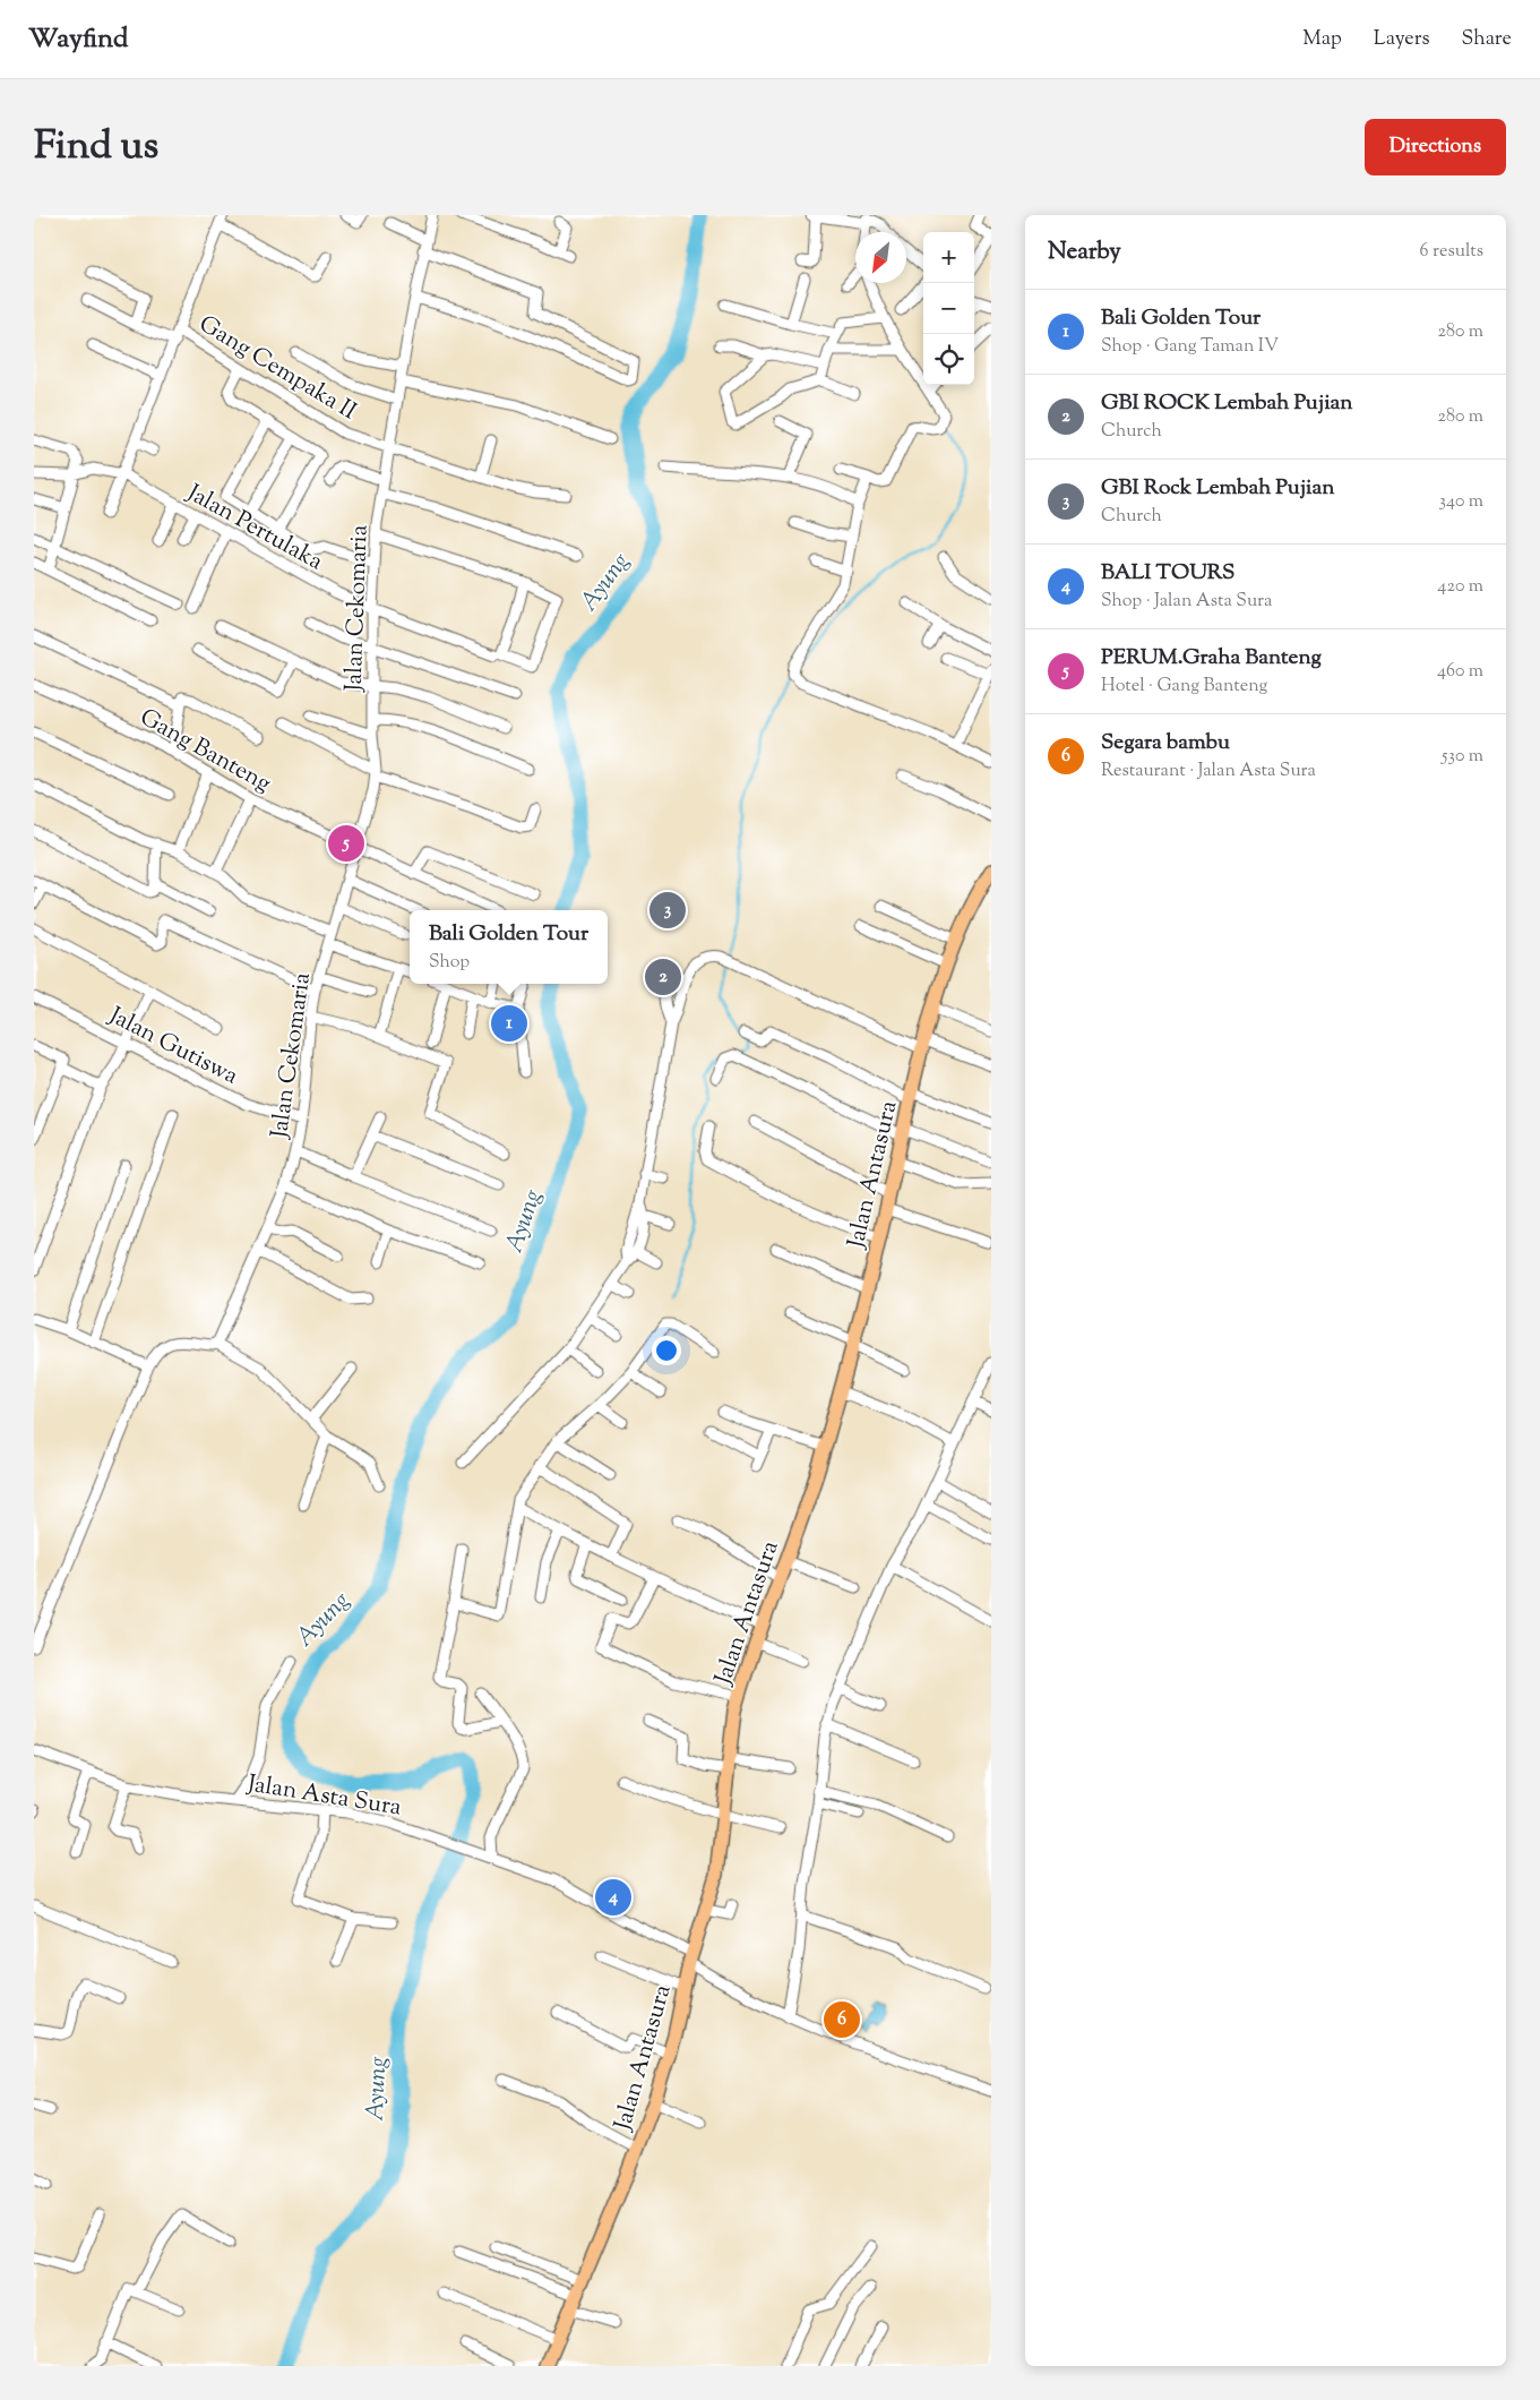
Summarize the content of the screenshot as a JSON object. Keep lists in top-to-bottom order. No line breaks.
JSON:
{"streets":{"main road":["Jalan Antasura"],"street":["Gang Cempaka II","Jalan Pertulaka","Jalan Cekomaria","Gang Banteng","Jalan Gutiswa","Jalan Asta Sura"]},"crossings":[["Gang Cempaka II","Jalan Cekomaria"],["Jalan Pertulaka","Jalan Cekomaria"],["Jalan Cekomaria","Gang Banteng"],["Jalan Cekomaria","Jalan Gutiswa"],["Jalan Antasura","Jalan Asta Sura"]],"water":["Ayung"],"north":"bottom left","page":{"header":"Wayfind","nav":["Map","Layers","Share"],"title":"Find us","buttons":"Directions","heading":["Nearby","6 results"],"map_buttons":["+","−"],"list":[{"mark":"1","name":"Bali Golden Tour","note":"Shop · Gang Taman IV","value":"280 m"},{"mark":"2","name":"GBI ROCK Lembah Pujian","note":"Church","value":"280 m"},{"mark":"3","name":"GBI Rock Lembah Pujian","note":"Church","value":"340 m"},{"mark":"4","name":"BALI TOURS","note":"Shop · Jalan Asta Sura","value":"420 m"},{"mark":"5","name":"PERUM.Graha Banteng","note":"Hotel · Gang Banteng","value":"460 m"},{"mark":"6","name":"Segara bambu","note":"Restaurant · Jalan Asta Sura","value":"530 m"}],"pins":["5","3","2","1","4","6"],"popup":["Bali Golden Tour","Shop"]}}
